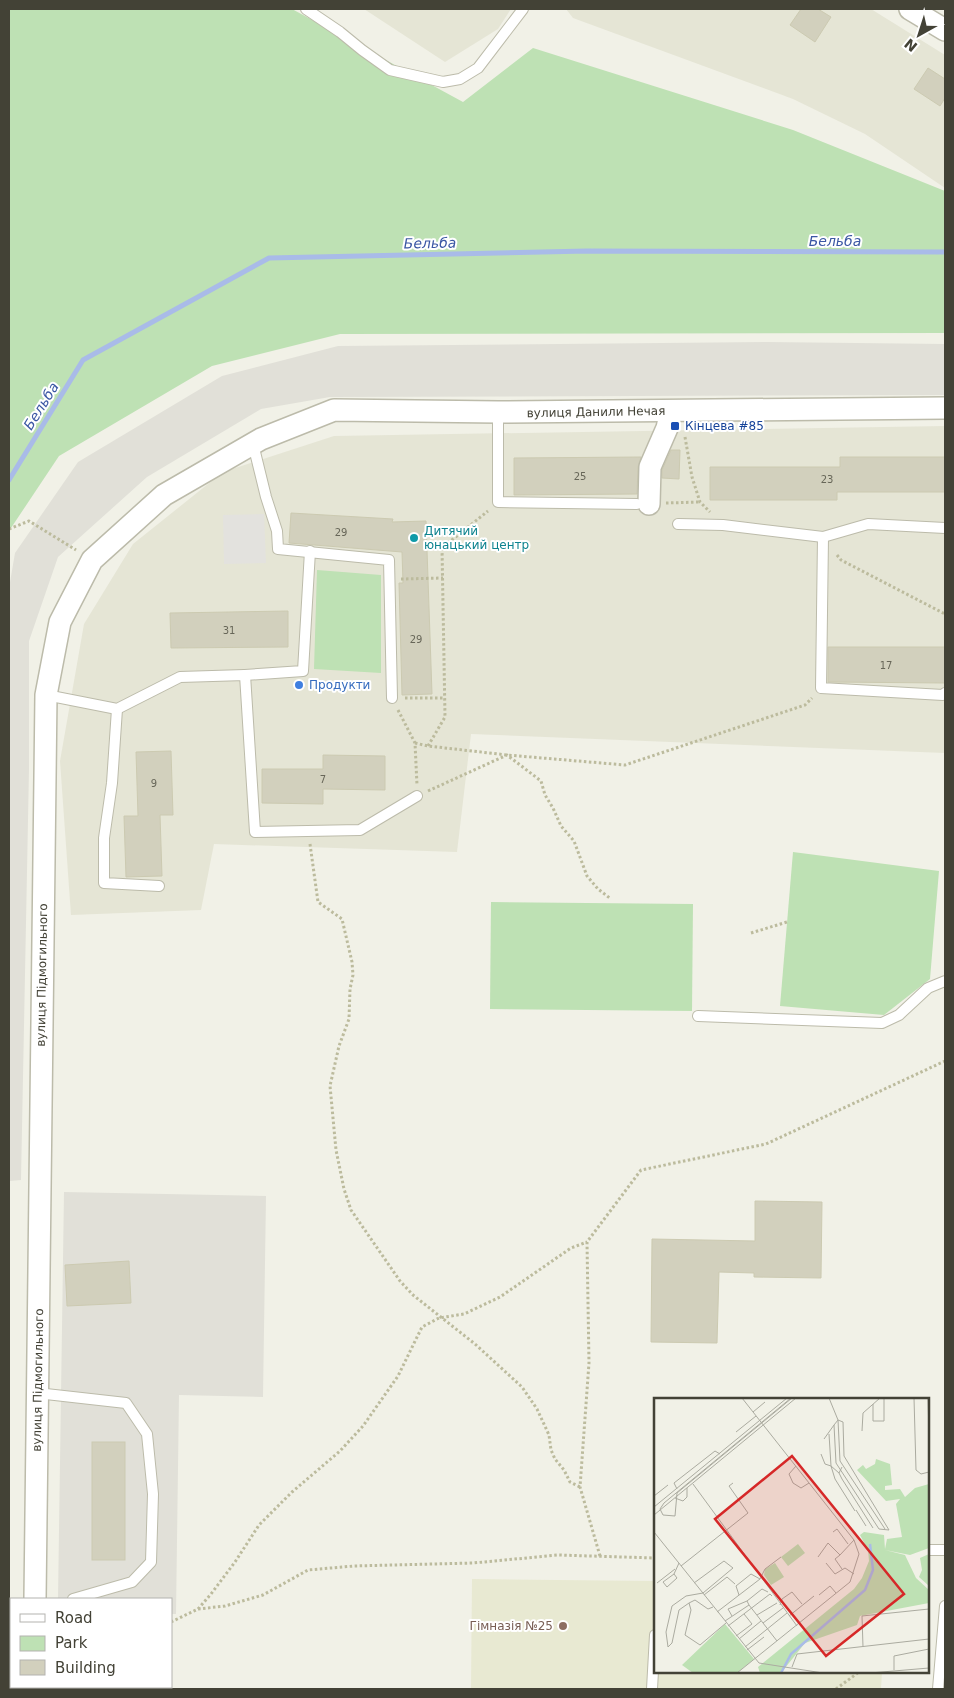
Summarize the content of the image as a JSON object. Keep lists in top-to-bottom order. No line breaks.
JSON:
{"streets":{"street":["вулиця Данили Нечая","вулиця Підмогильного"]},"crossings":[["вулиця Данили Нечая","вулиця Підмогильного"]],"water":["Бельба"],"places":{"transit":["Кінцева #85"],"other":["Дитячий юнацький центр","Продукти","Гімназія №25"]},"house_numbers":["25","23","29","31","29","17","7","9"],"legend":["Road","Park","Building"],"north":"bottom left"}
